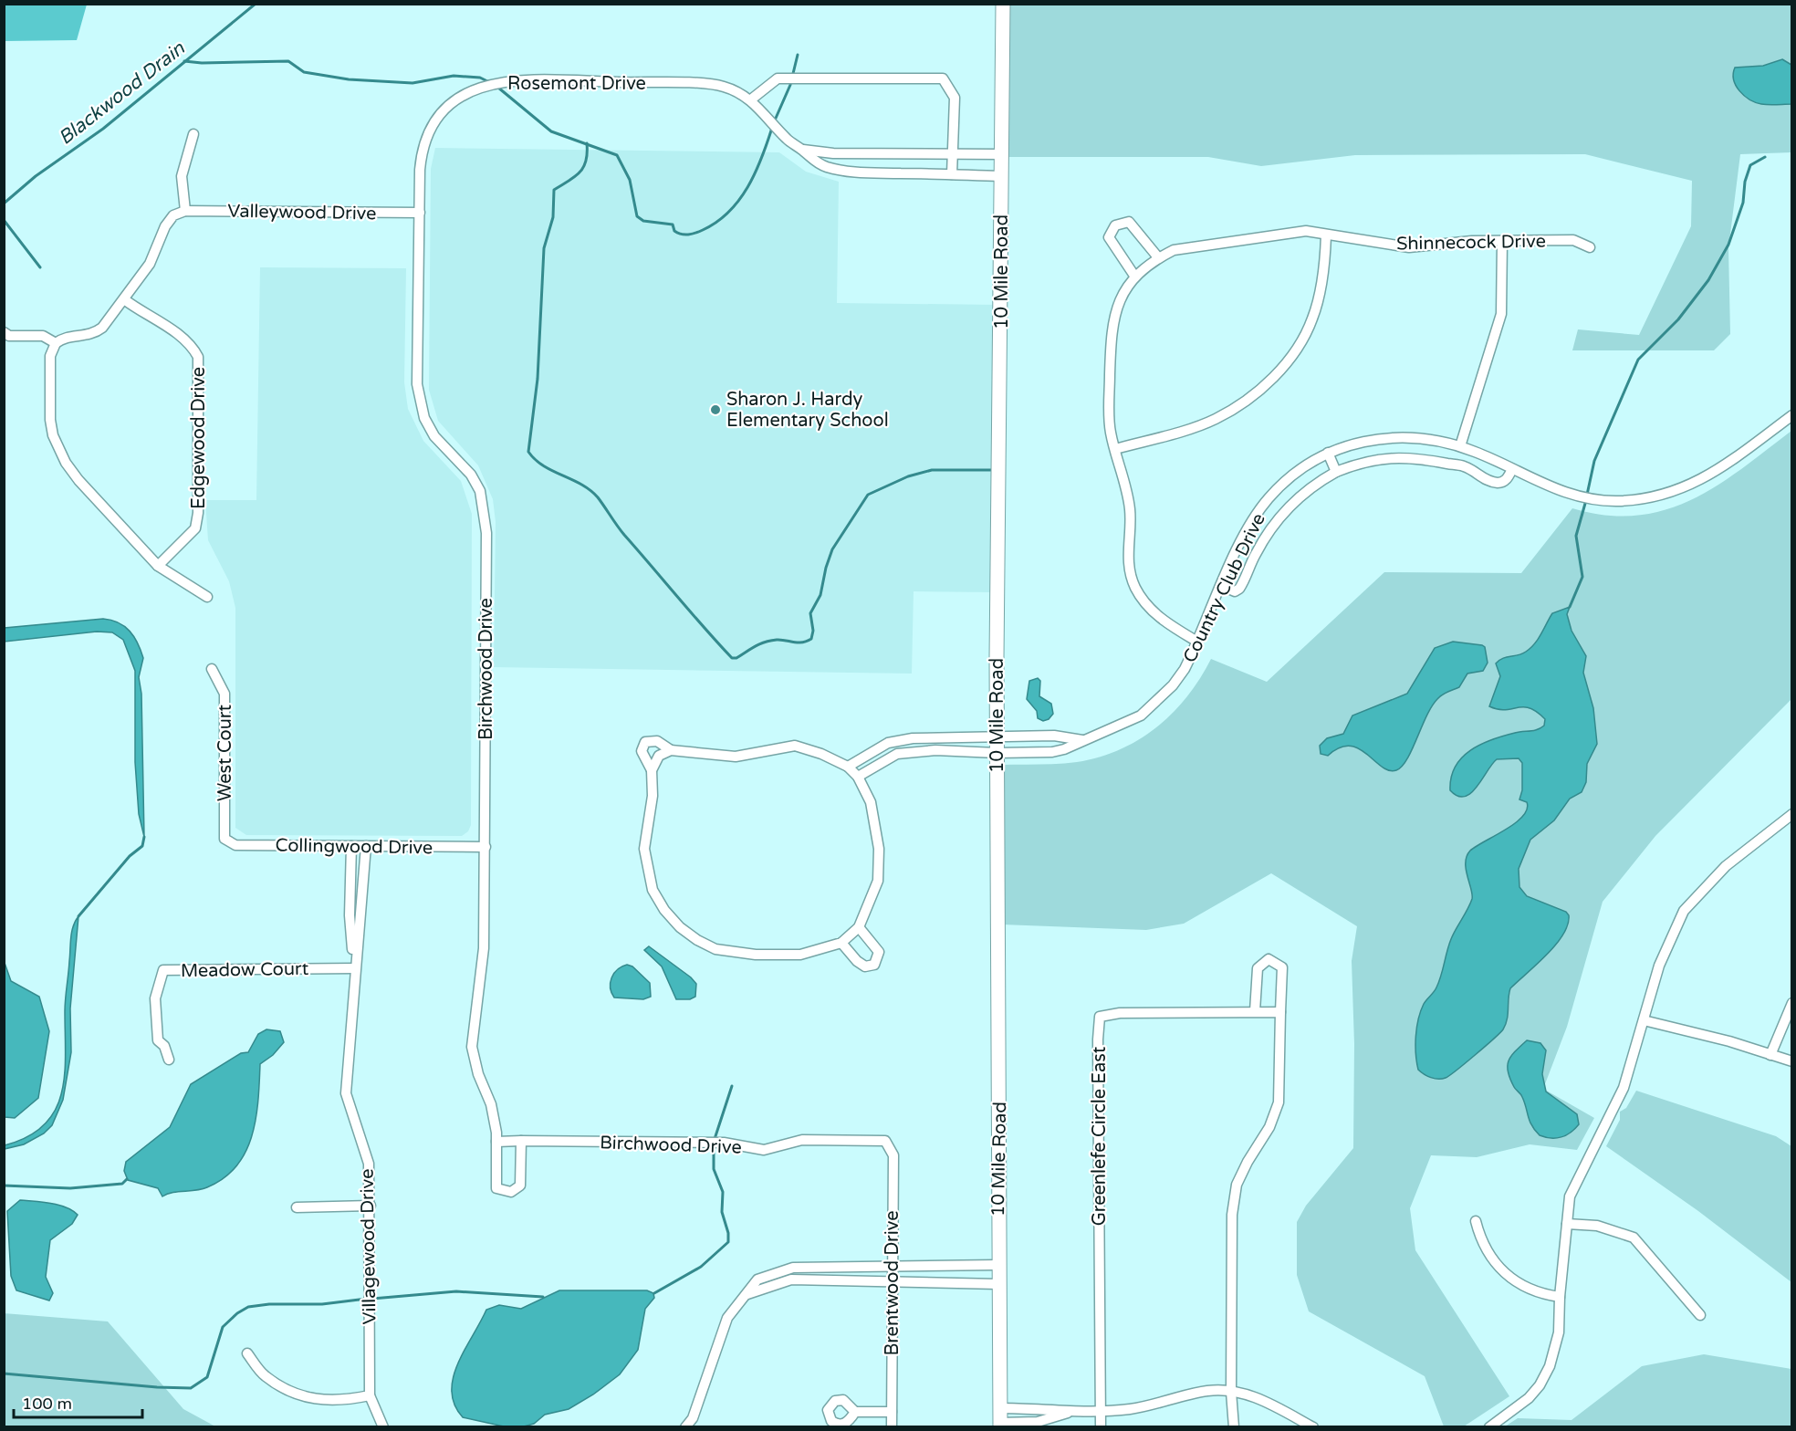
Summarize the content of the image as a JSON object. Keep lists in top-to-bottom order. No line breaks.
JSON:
{"streets":{"main road":["10 Mile Road"],"street":["Rosemont Drive","Valleywood Drive","Shinnecock Drive","Edgewood Drive","Country Club Drive","Birchwood Drive","West Court","Collingwood Drive","Meadow Court","Greenlefe Circle East","Villagewood Drive","Brentwood Drive"]},"crossings":[["Rosemont Drive","Valleywood Drive"],["Rosemont Drive","10 Mile Road"],["Rosemont Drive","Birchwood Drive"],["Valleywood Drive","Birchwood Drive"],["Shinnecock Drive","Country Club Drive"],["10 Mile Road","Country Club Drive"],["Birchwood Drive","Collingwood Drive"],["Birchwood Drive","Brentwood Drive"],["West Court","Collingwood Drive"],["Collingwood Drive","Villagewood Drive"],["Meadow Court","Villagewood Drive"]],"water":["Blackwood Drain"],"places":["Sharon J. Hardy Elementary School"],"scale_bar":"100 m"}
